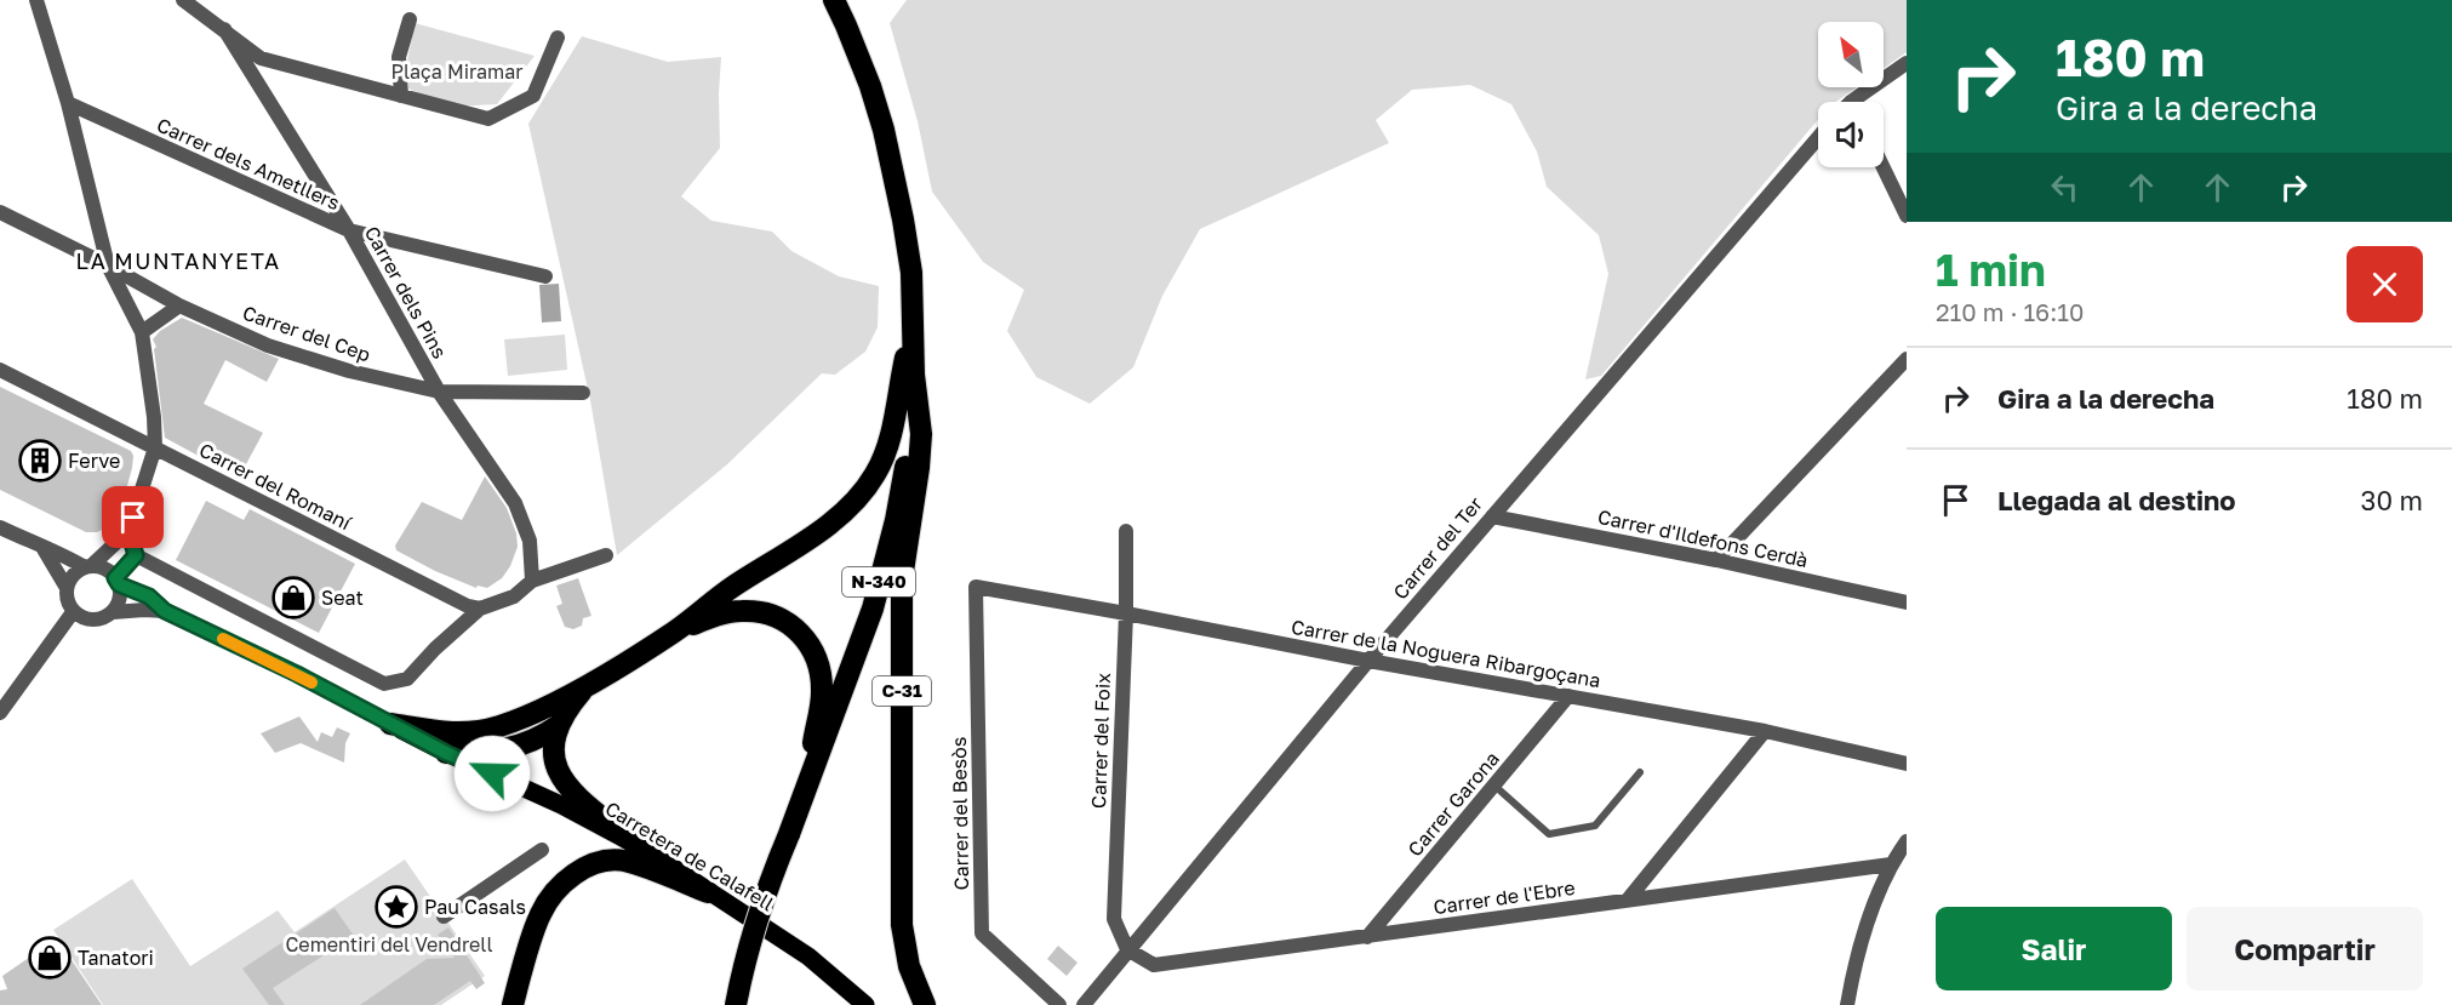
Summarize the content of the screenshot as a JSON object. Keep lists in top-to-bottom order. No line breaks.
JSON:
{"streets":{"highway":["N-340","C-31"],"main road":["Carretera de Calafell"],"street":["Carrer dels Ametllers","Carrer dels Pins","Carrer del Cep","Carrer del Romaní","Carrer d'Ildefons Cerdà","Carrer del Ter","Carrer de la Noguera Ribargoçana","Carrer del Foix","Carrer Garona","Carrer del Besòs","Carrer de l'Ebre"]},"crossings":[["Carrer dels Ametllers","Carrer dels Pins"],["Carrer dels Pins","Carrer del Cep"],["Carrer d'Ildefons Cerdà","Carrer del Ter"],["Carrer del Ter","Carrer de la Noguera Ribargoçana"],["Carrer del Ter","Carrer del Foix"],["Carrer del Ter","Carrer de l'Ebre"],["N-340","C-31"],["Carrer de la Noguera Ribargoçana","Carrer del Foix"],["Carrer de la Noguera Ribargoçana","Carrer Garona"],["Carrer de la Noguera Ribargoçana","Carrer del Besòs"],["Carrer del Foix","Carrer de l'Ebre"],["Carrer Garona","Carrer de l'Ebre"]],"districts":["LA MUNTANYETA"],"parks":["Plaça Miramar","Cementiri del Vendrell"],"places":{"building":["Ferve"],"shop":["Seat","Tanatori"],"place":["Pau Casals"]},"north":"top left","page":{"turn":["180 m","Gira a la derecha"],"heading":["1 min","210 m · 16:10"],"list":[{"name":"Gira a la derecha","value":"180 m"},{"name":"Llegada al destino","value":"30 m"}],"buttons":["Salir","Compartir"]}}
